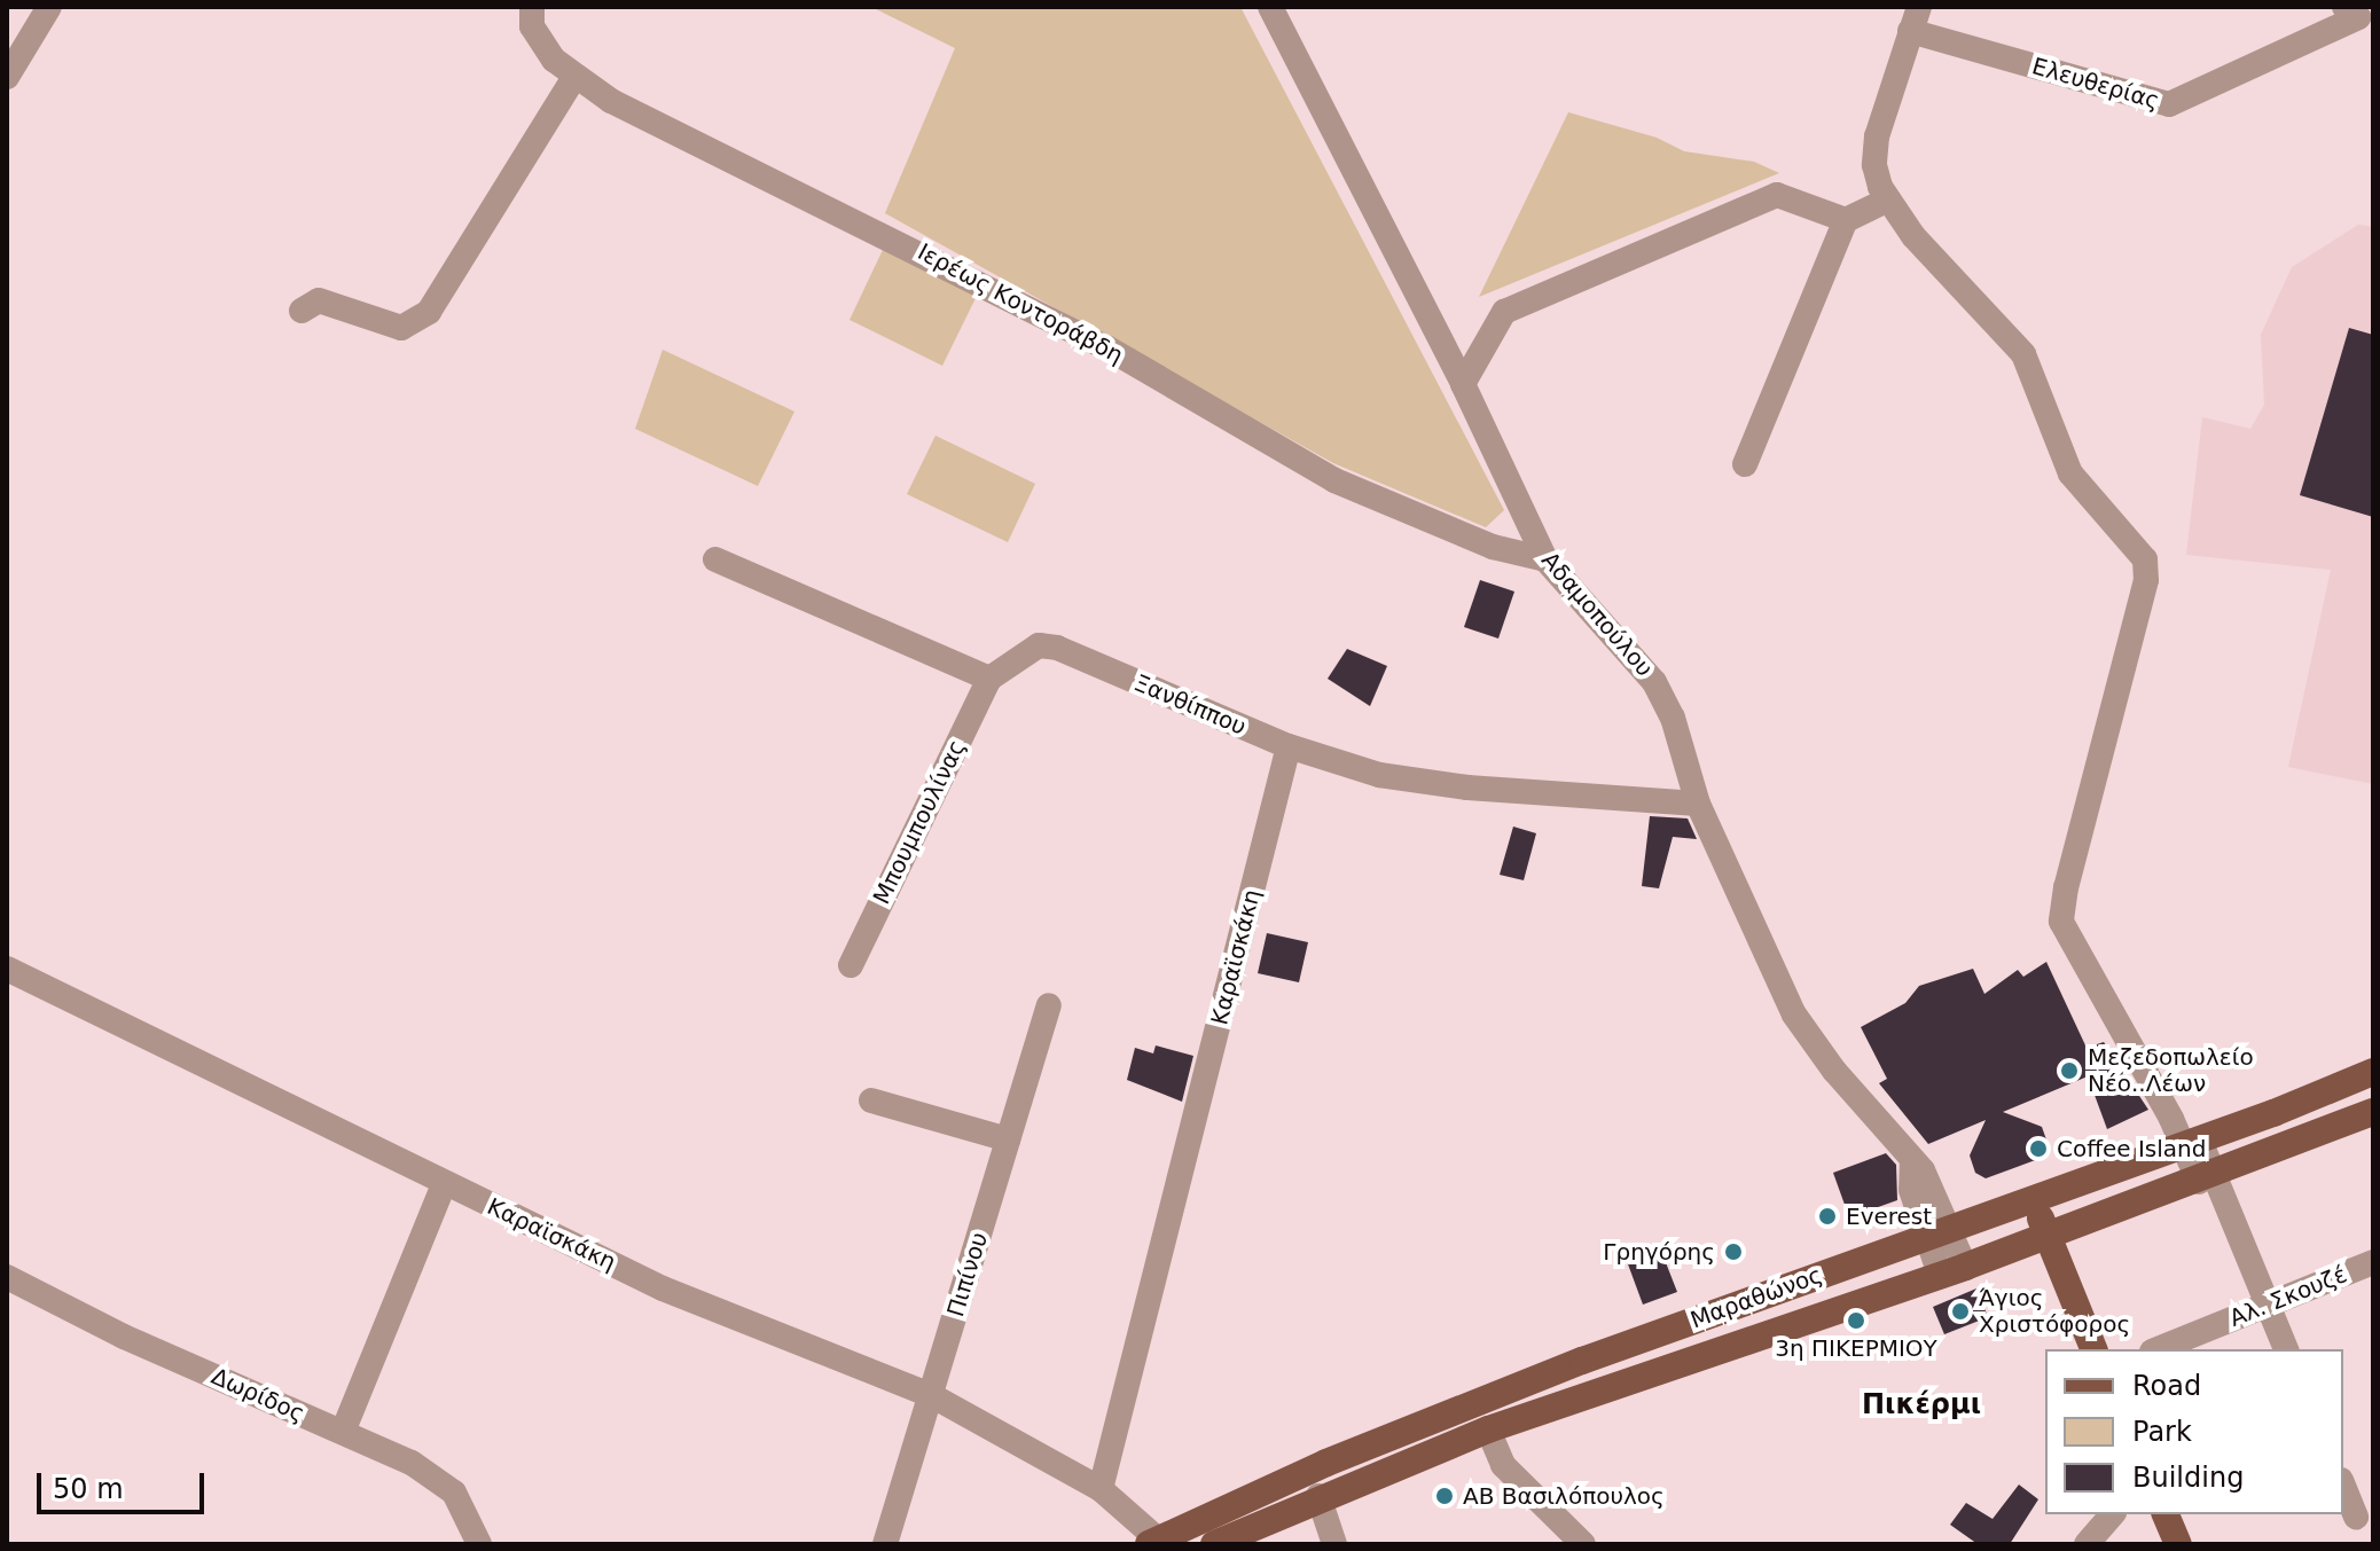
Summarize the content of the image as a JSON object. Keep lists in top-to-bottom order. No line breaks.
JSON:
{"streets":{"main road":["Μαραθώνος"],"street":["Ελευθερίας","Ιερέως Κοντοράβδη","Αδαμοπούλου","Ξανθίππου","Μπουμπουλίνας","Καραϊσκάκη","Πιπίνου","Αλ. Σκουζέ","Δωρίδος"]},"crossings":[["Ιερέως Κοντοράβδη","Αδαμοπούλου"],["Αδαμοπούλου","Ξανθίππου"],["Αδαμοπούλου","Μαραθώνος"],["Ξανθίππου","Μπουμπουλίνας"],["Ξανθίππου","Καραϊσκάκη"],["Καραϊσκάκη","Πιπίνου"],["Καραϊσκάκη","Μαραθώνος"]],"districts":["Πικέρμι"],"places":["Μεζεδοπωλείο Νέο..Λέων","Coffee Island","Everest","Γρηγόρης","Άγιος Χριστόφορος","3η ΠΙΚΕΡΜΙΟΥ","ΑΒ Βασιλόπουλος"],"legend":["Road","Park","Building"],"scale_bar":"50 m"}
